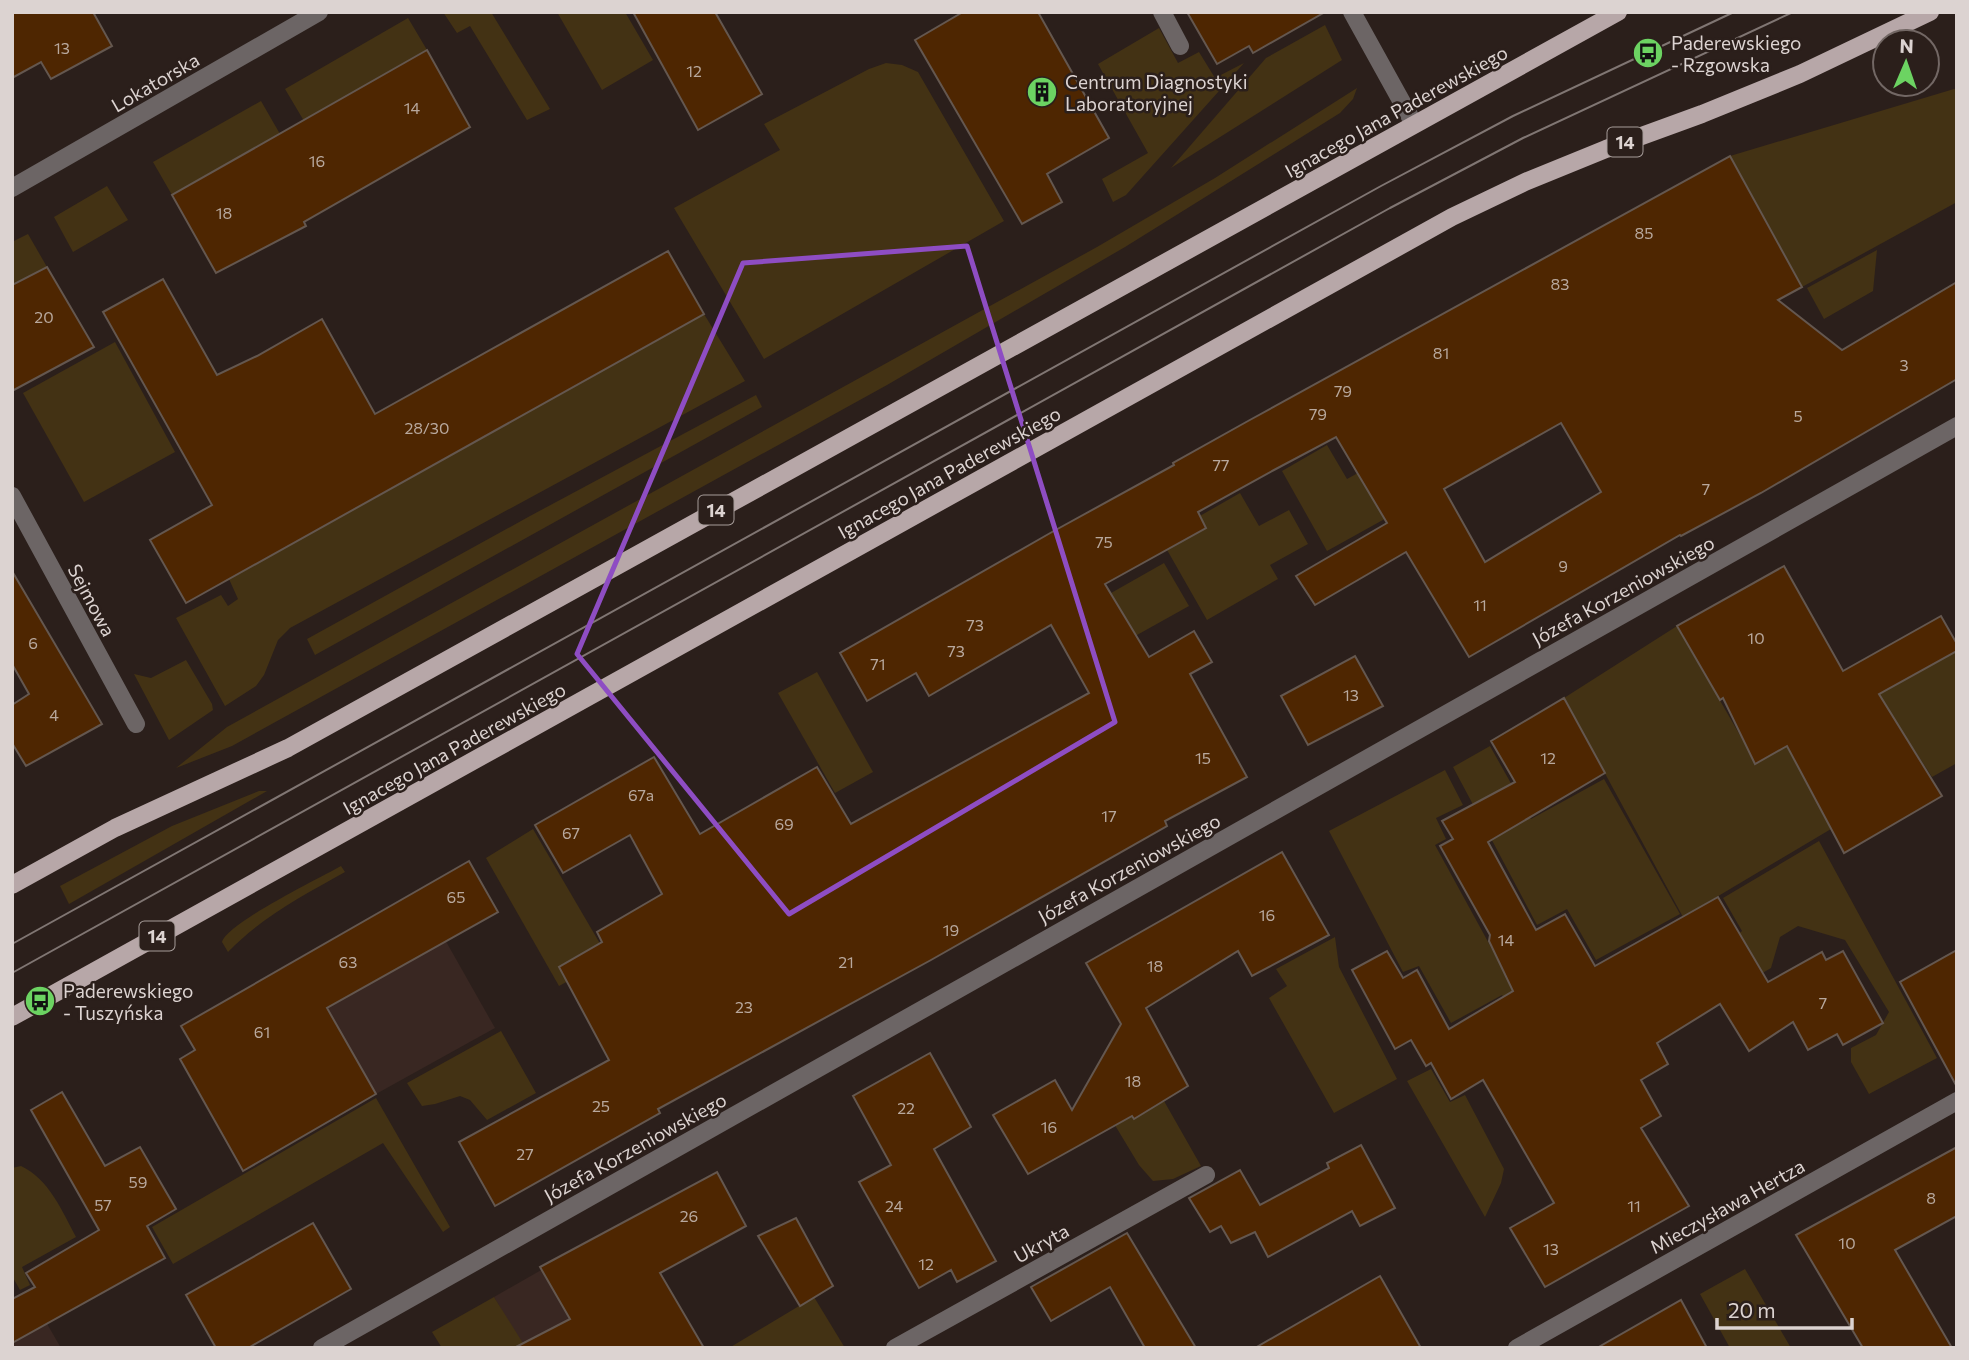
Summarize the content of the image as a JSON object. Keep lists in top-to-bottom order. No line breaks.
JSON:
{"streets":{"main road":["Ignacego Jana Paderewskiego","14"],"street":["Lokatorska","Józefa Korzeniowskiego","Sejmowa","Mieczysława Hertza","Ukryta"]},"places":{"bus stop":["Paderewskiego - Rzgowska","Paderewskiego - Tuszyńska"],"building":["Centrum Diagnostyki Laboratoryjnej"]},"house_numbers":["13","12","14","16","18","85","83","20","81","3","79","79","5","28/30","77","7","75","9","11","73","10","6","73","71","13","4","15","12","67a","17","69","67","65","16","19","14","63","21","18","7","23","61","18","25","22","16","27","59","8","57","24","11","26","10","13","12"],"scale_bar":"20 m","north":"top"}
